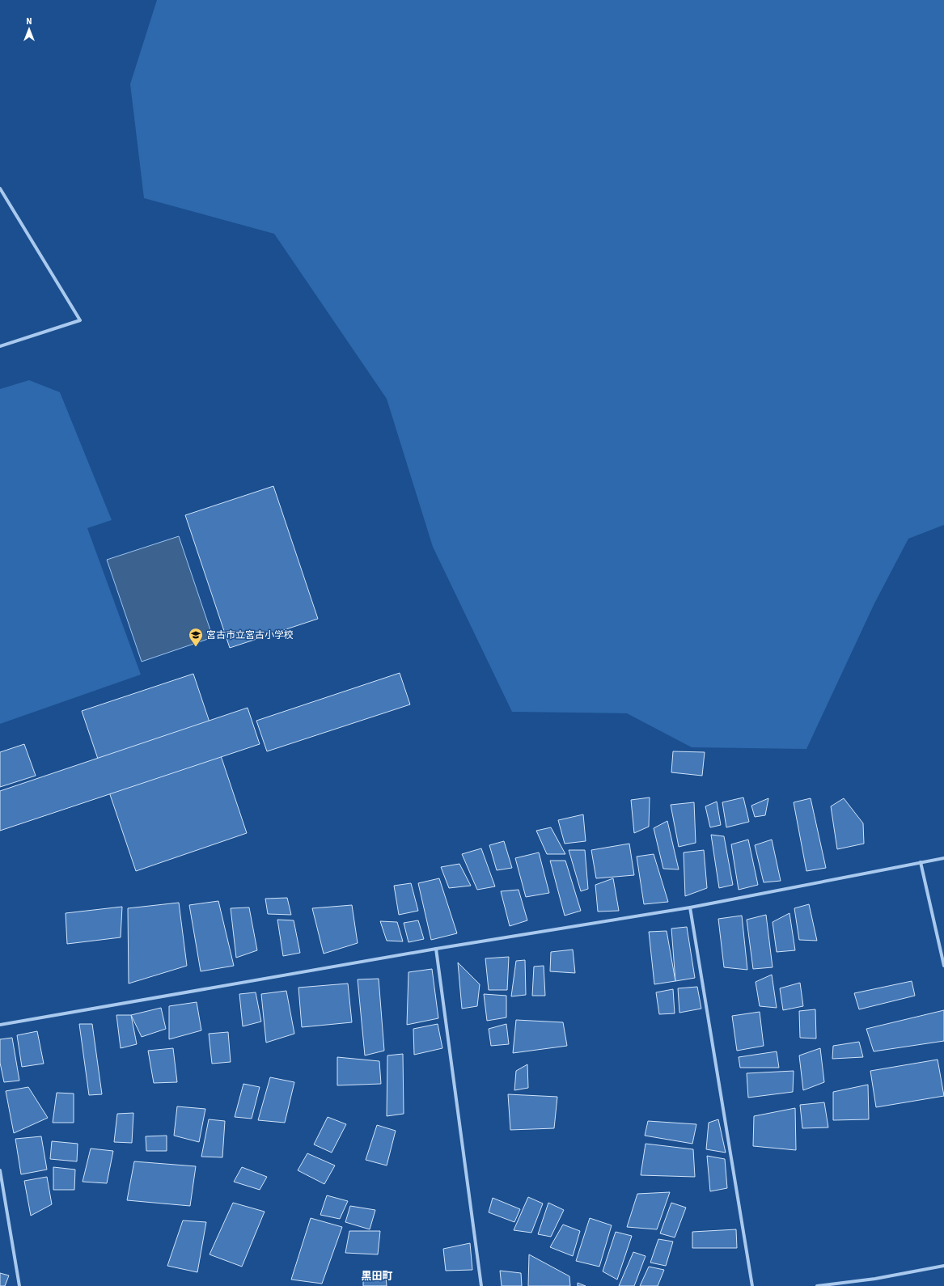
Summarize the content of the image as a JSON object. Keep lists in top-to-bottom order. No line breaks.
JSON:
{"districts":["黒田町"],"places":{"school or university":["宮古市立宮古小学校"]},"north":"top"}
